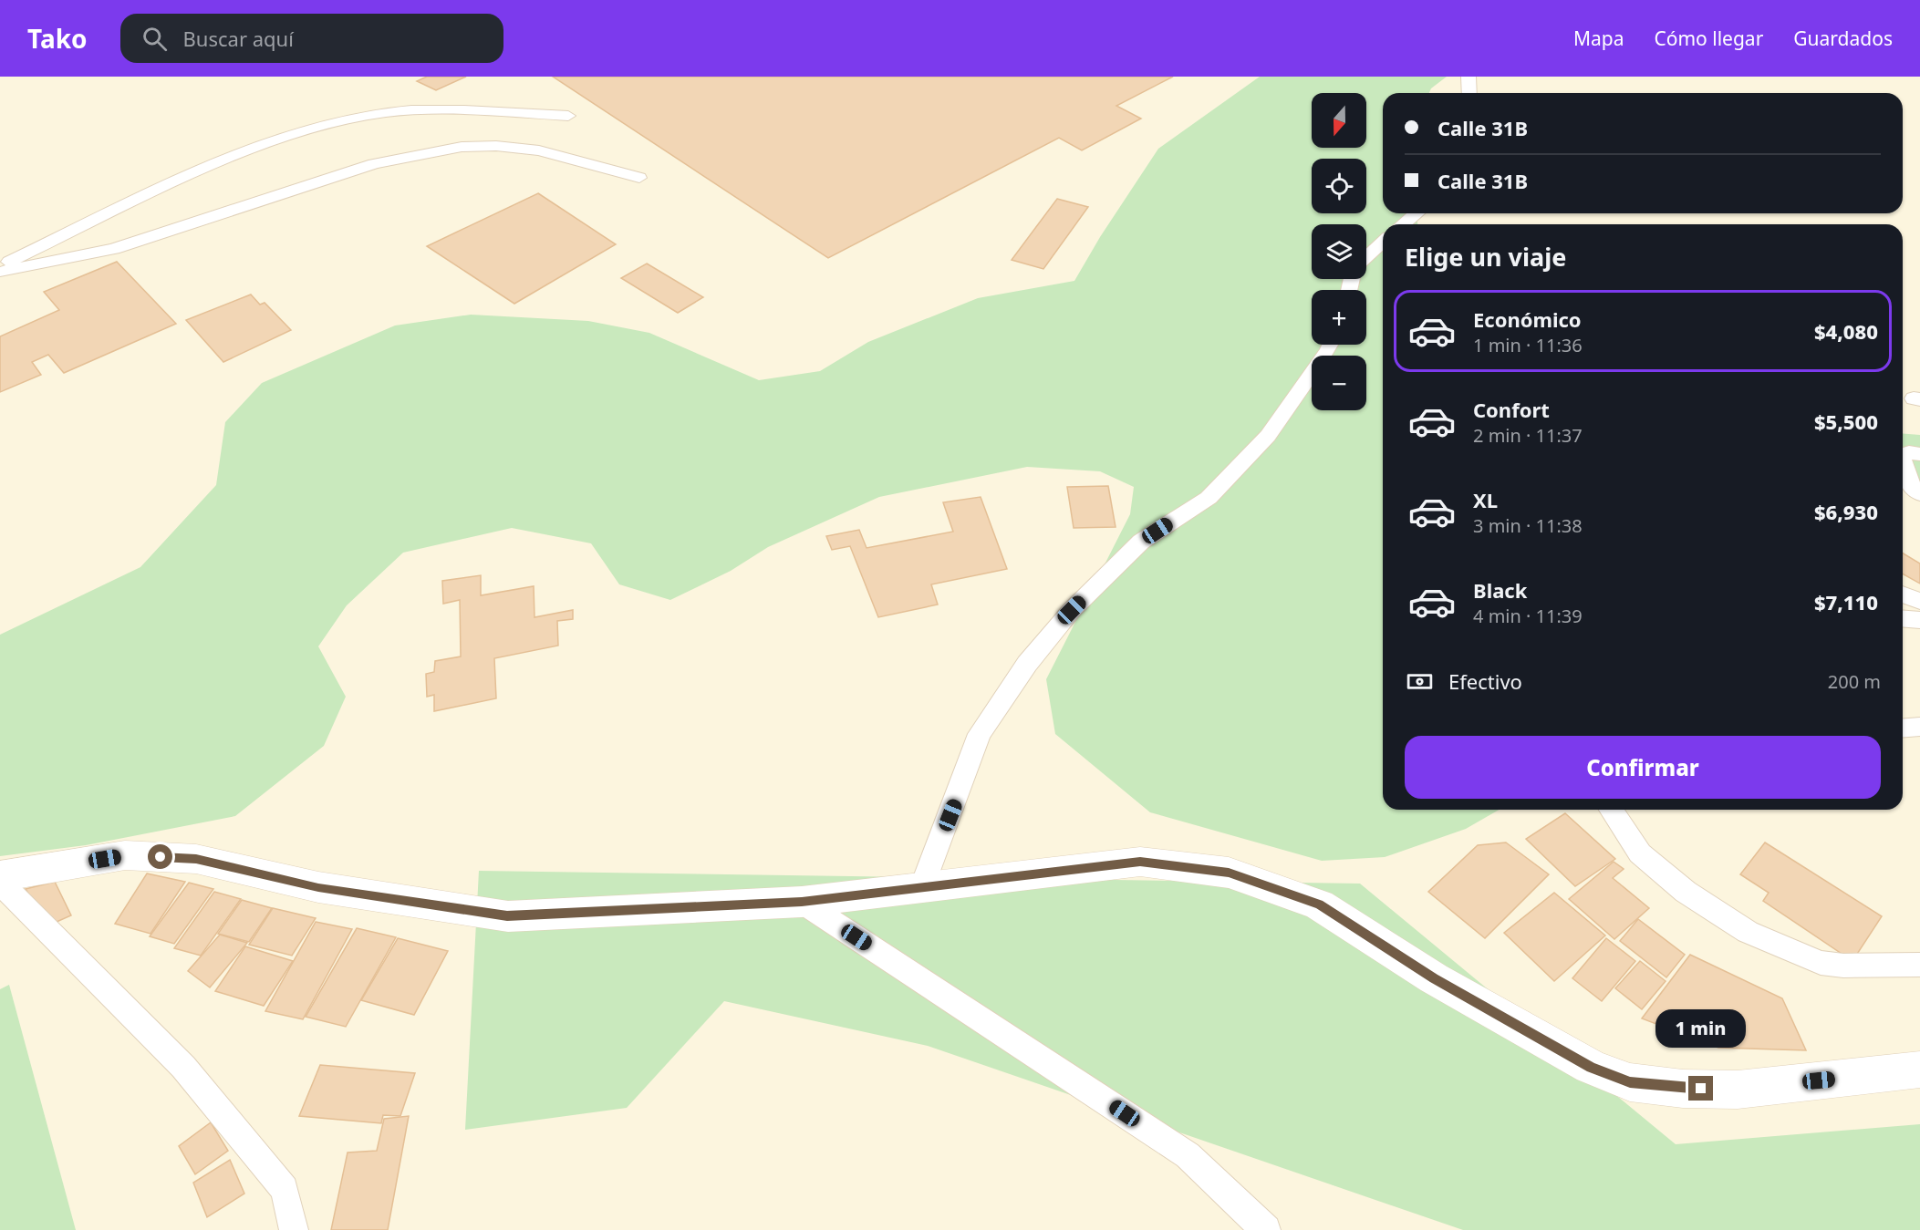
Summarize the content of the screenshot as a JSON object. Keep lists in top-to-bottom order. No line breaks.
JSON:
{"north":"bottom","page":{"header":"Tako","search":"Buscar aquí","nav":["Mapa","Cómo llegar","Guardados"],"map_buttons":["+","−"],"banner":["Calle 31B","Calle 31B"],"heading":"Elige un viaje","list":[{"name":"Económico","note":"1 min · 11:36","value":"$4,080"},{"name":"Confort","note":"2 min · 11:37","value":"$5,500"},{"name":"XL","note":"3 min · 11:38","value":"$6,930"},{"name":"Black","note":"4 min · 11:39","value":"$7,110"}],"pay":["Efectivo","200 m"],"buttons":"Confirmar","bubble":"1 min"}}
